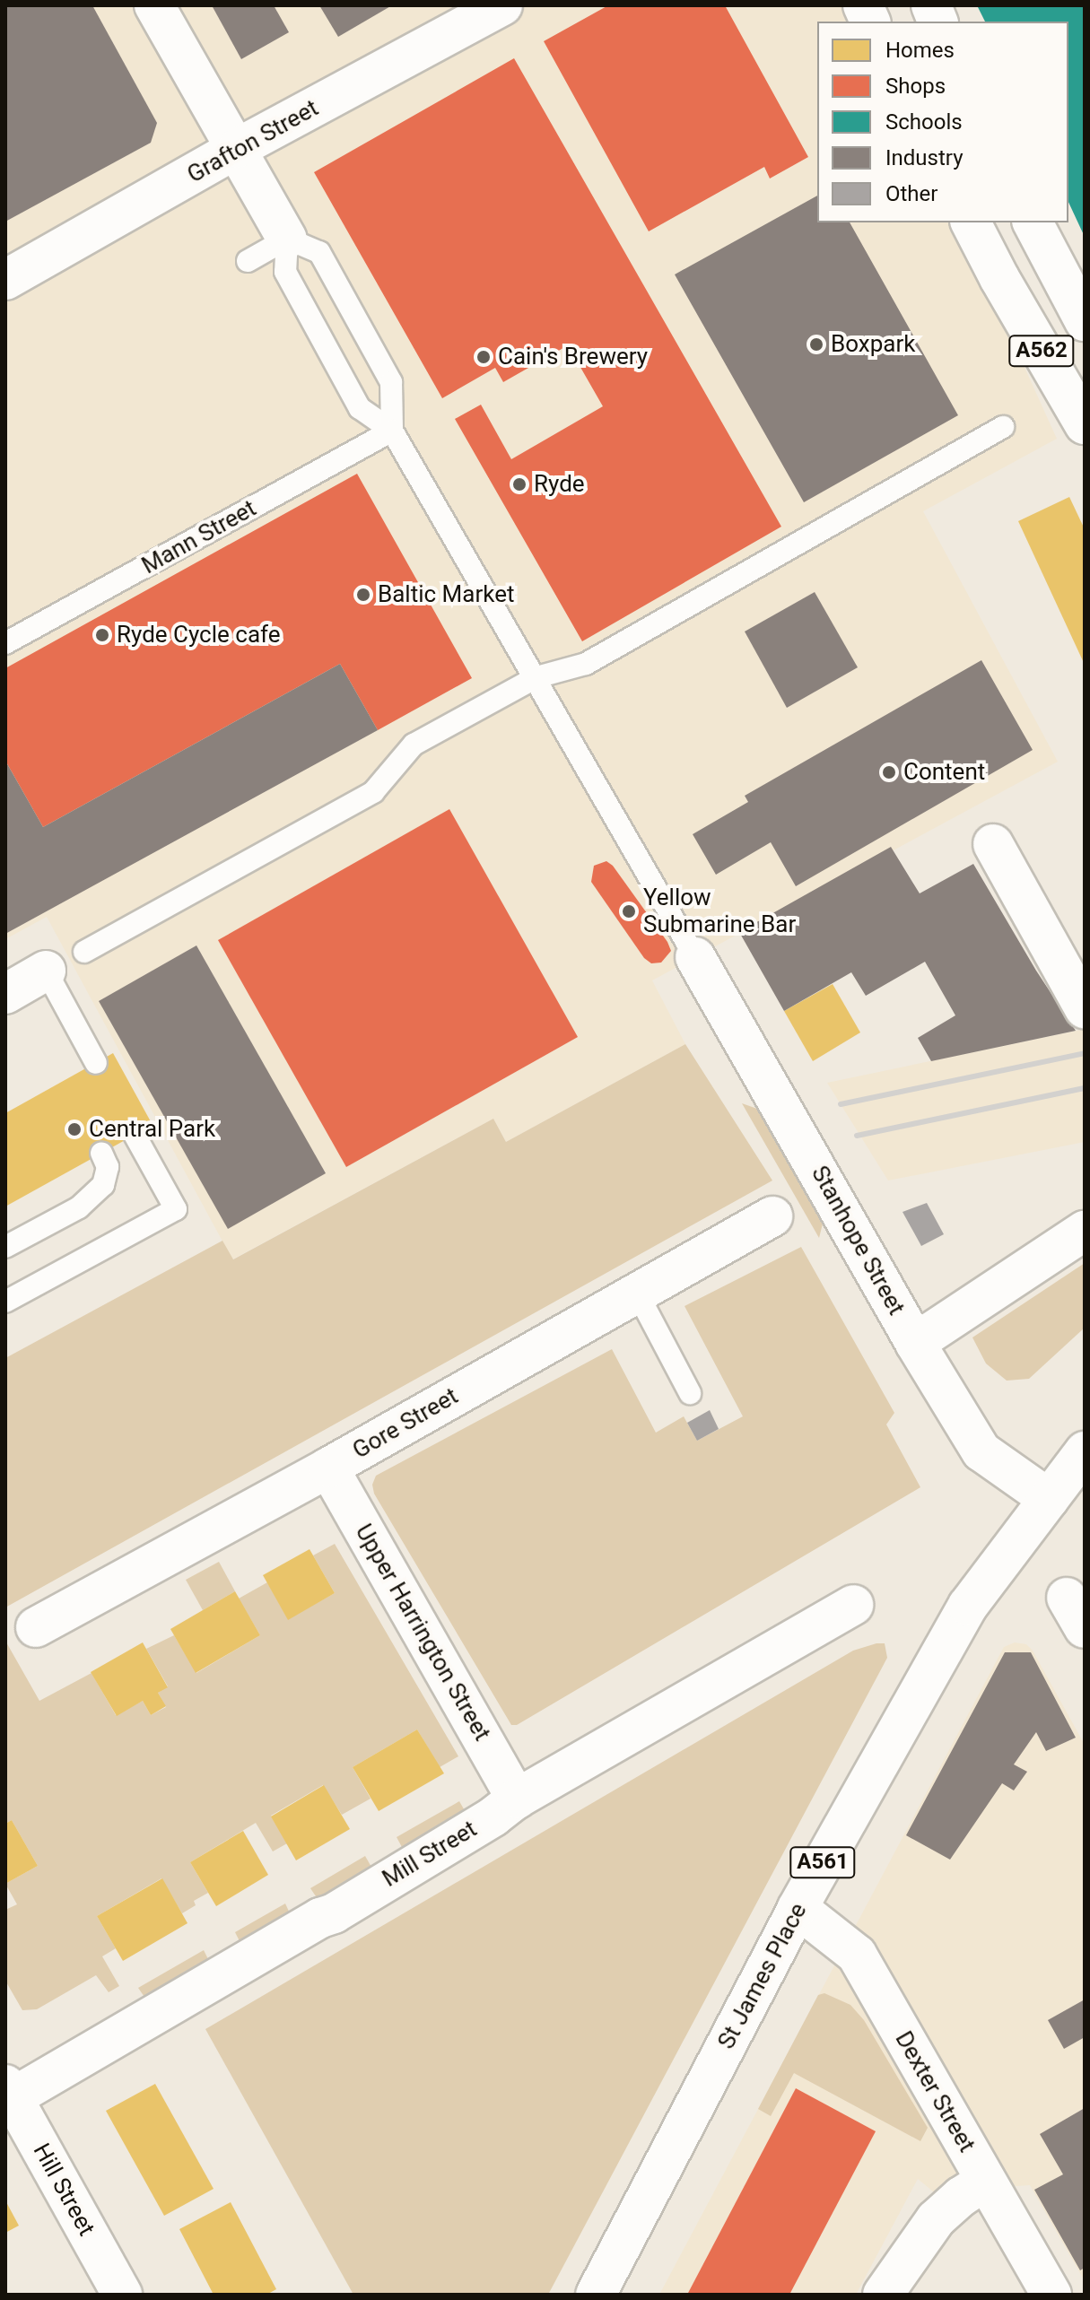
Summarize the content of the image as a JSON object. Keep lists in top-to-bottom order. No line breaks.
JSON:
{"streets":{"main road":["Grafton Street","A562","Stanhope Street","Gore Street","Upper Harrington Street","Mill Street","A561","St James Place","Dexter Street","Hill Street"],"lane":["Mann Street"]},"crossings":[["Stanhope Street","St James Place"],["Gore Street","Upper Harrington Street"],["Upper Harrington Street","Mill Street"],["Mill Street","Hill Street"],["St James Place","Dexter Street"]],"places":["Boxpark","Cain's Brewery","Ryde","Baltic Market","Ryde Cycle cafe","Content","Yellow Submarine Bar","Central Park"],"legend":["Homes","Shops","Schools","Industry","Other"]}
